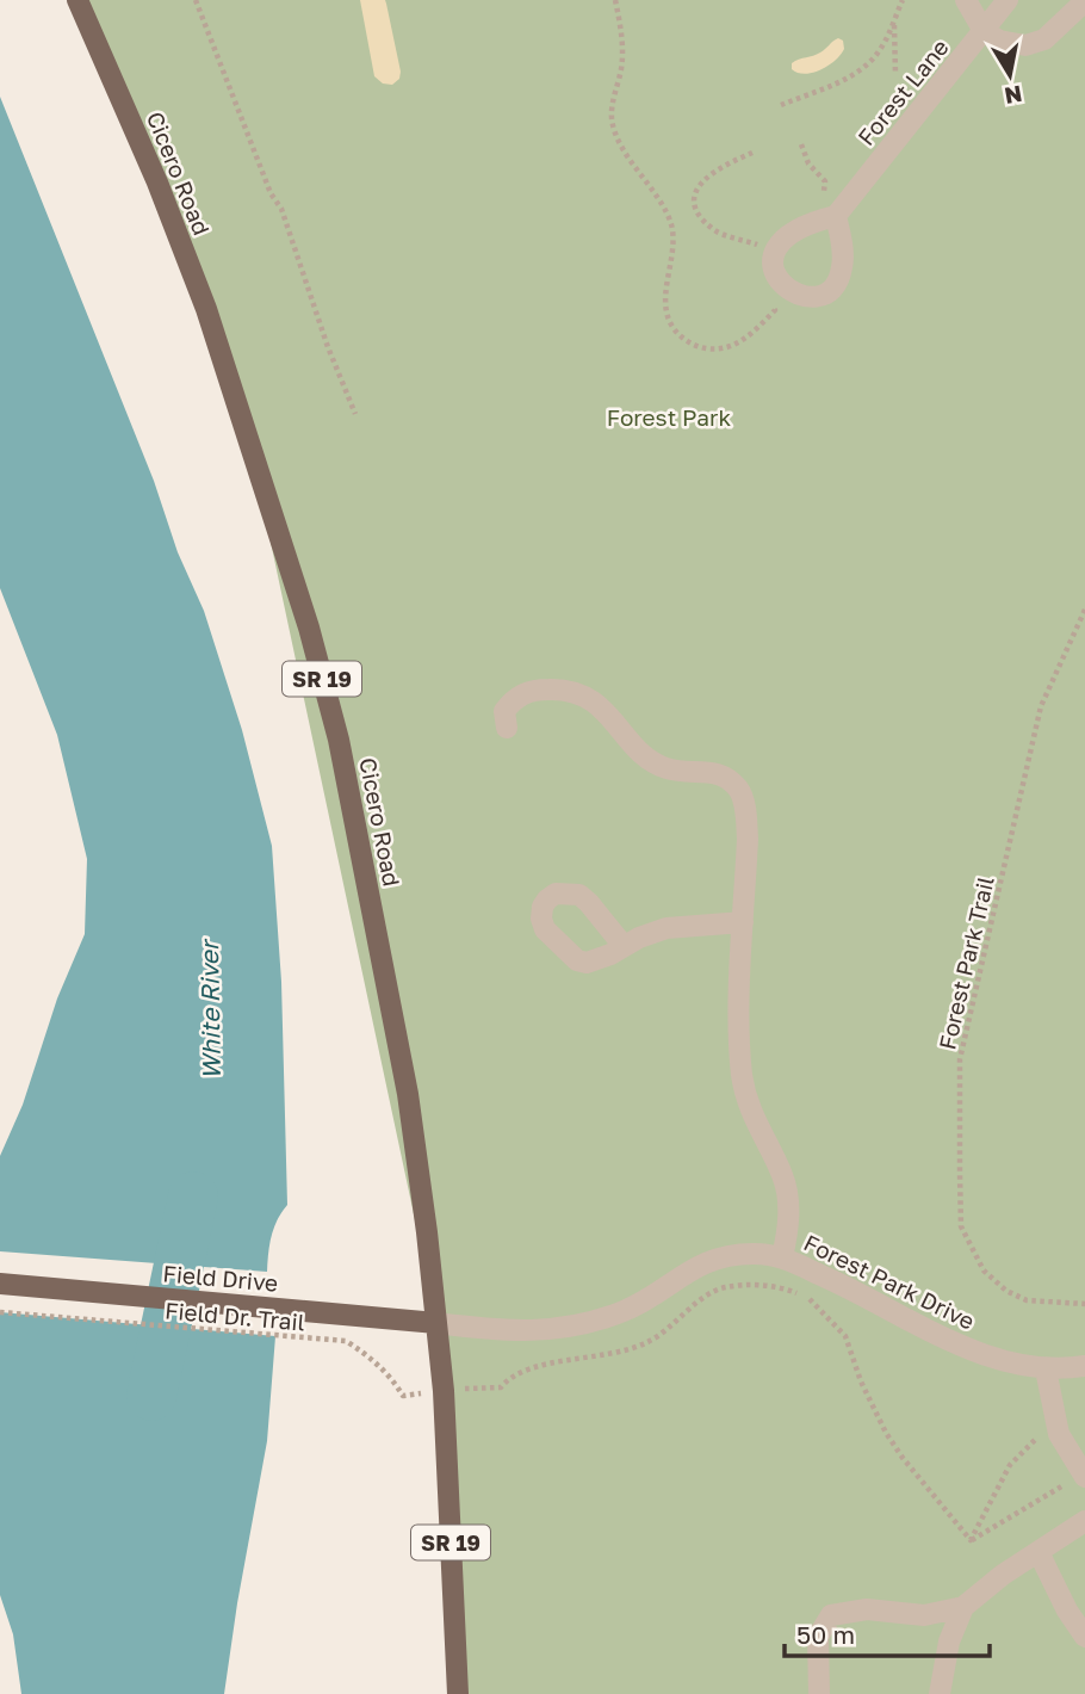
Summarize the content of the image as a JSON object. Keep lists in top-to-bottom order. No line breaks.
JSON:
{"streets":{"main road":["Cicero Road","SR 19","Field Drive"],"street":["Forest Lane","Forest Park Drive"],"path":["Forest Park Trail","Field Dr. Trail"]},"crossings":[["Cicero Road","Field Drive"],["Cicero Road","Forest Park Drive"],["Cicero Road","Field Dr. Trail"],["Field Drive","Forest Park Drive"]],"water":["White River"],"parks":["Forest Park"],"scale_bar":"50 m","north":"bottom"}
